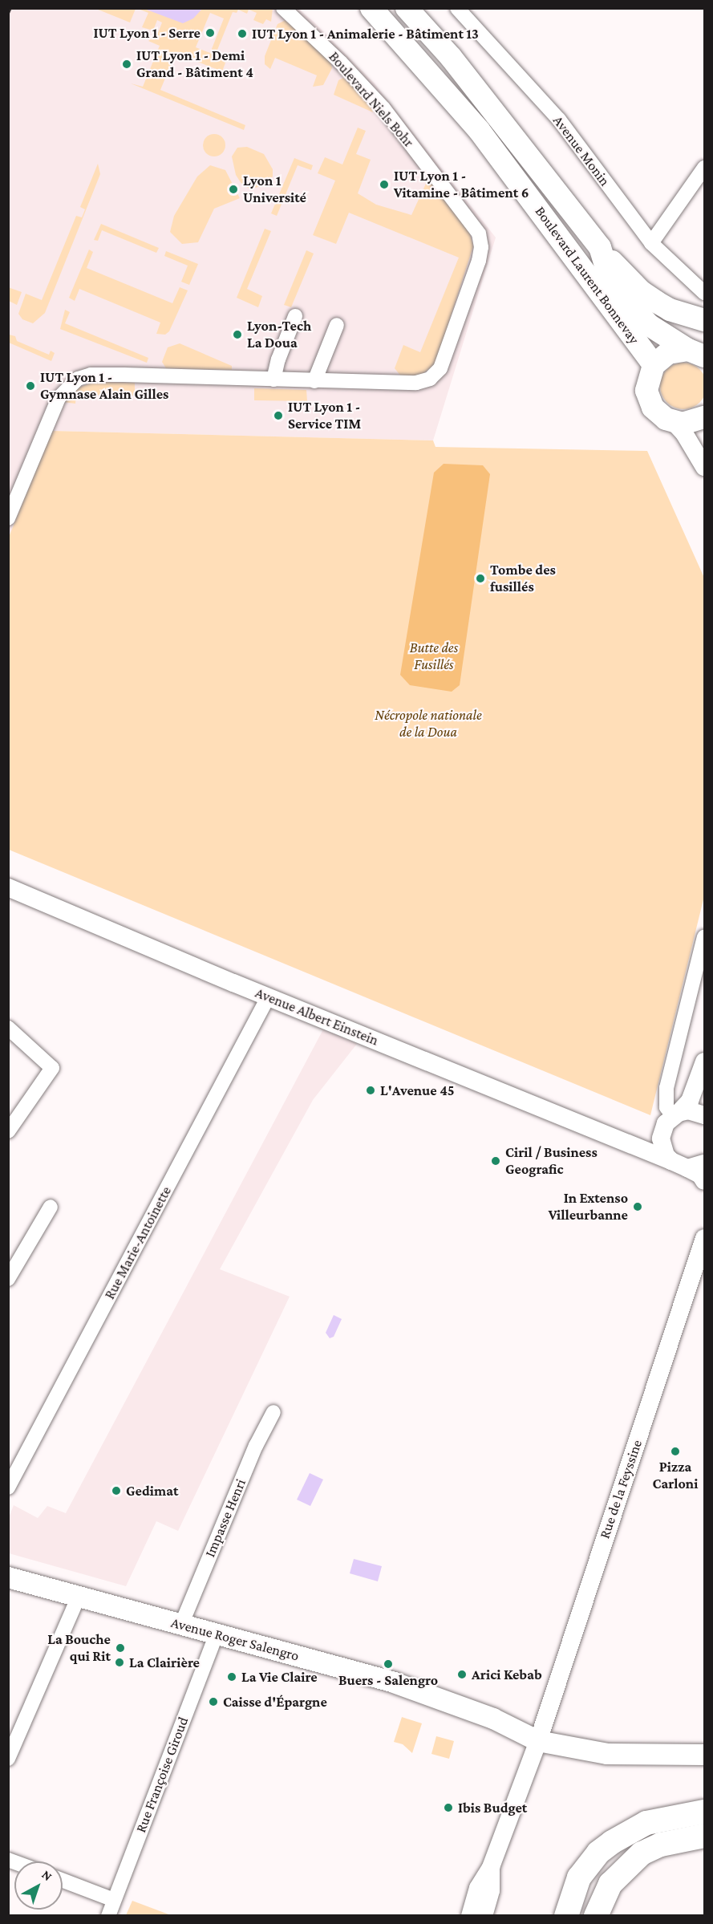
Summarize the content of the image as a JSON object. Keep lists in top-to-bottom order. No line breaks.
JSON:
{"streets":{"main road":["Boulevard Laurent Bonnevay","Avenue Roger Salengro"],"street":["Boulevard Niels Bohr","Avenue Monin","Avenue Albert Einstein","Rue Marie-Antoinette","Rue de la Feyssine","Impasse Henri","Rue Françoise Giroud"]},"crossings":[["Avenue Albert Einstein","Rue Marie-Antoinette"],["Rue de la Feyssine","Avenue Roger Salengro"],["Impasse Henri","Avenue Roger Salengro"],["Avenue Roger Salengro","Rue Françoise Giroud"]],"parks":["Butte des Fusillés","Nécropole nationale de la Doua"],"places":["IUT Lyon 1 - Serre","IUT Lyon 1 - Animalerie - Bâtiment 13","IUT Lyon 1 - Demi Grand - Bâtiment 4","IUT Lyon 1 - Vitamine - Bâtiment 6","Lyon 1 Université","Lyon-Tech La Doua","IUT Lyon 1 - Gymnase Alain Gilles","IUT Lyon 1 - Service TIM","Tombe des fusillés","L'Avenue 45","Ciril / Business Geografic","In Extenso Villeurbanne","Pizza Carloni","Gedimat","La Bouche qui Rit","La Clairière","Buers - Salengro","Arici Kebab","La Vie Claire","Caisse d'Épargne","Ibis Budget"],"north":"top right"}
